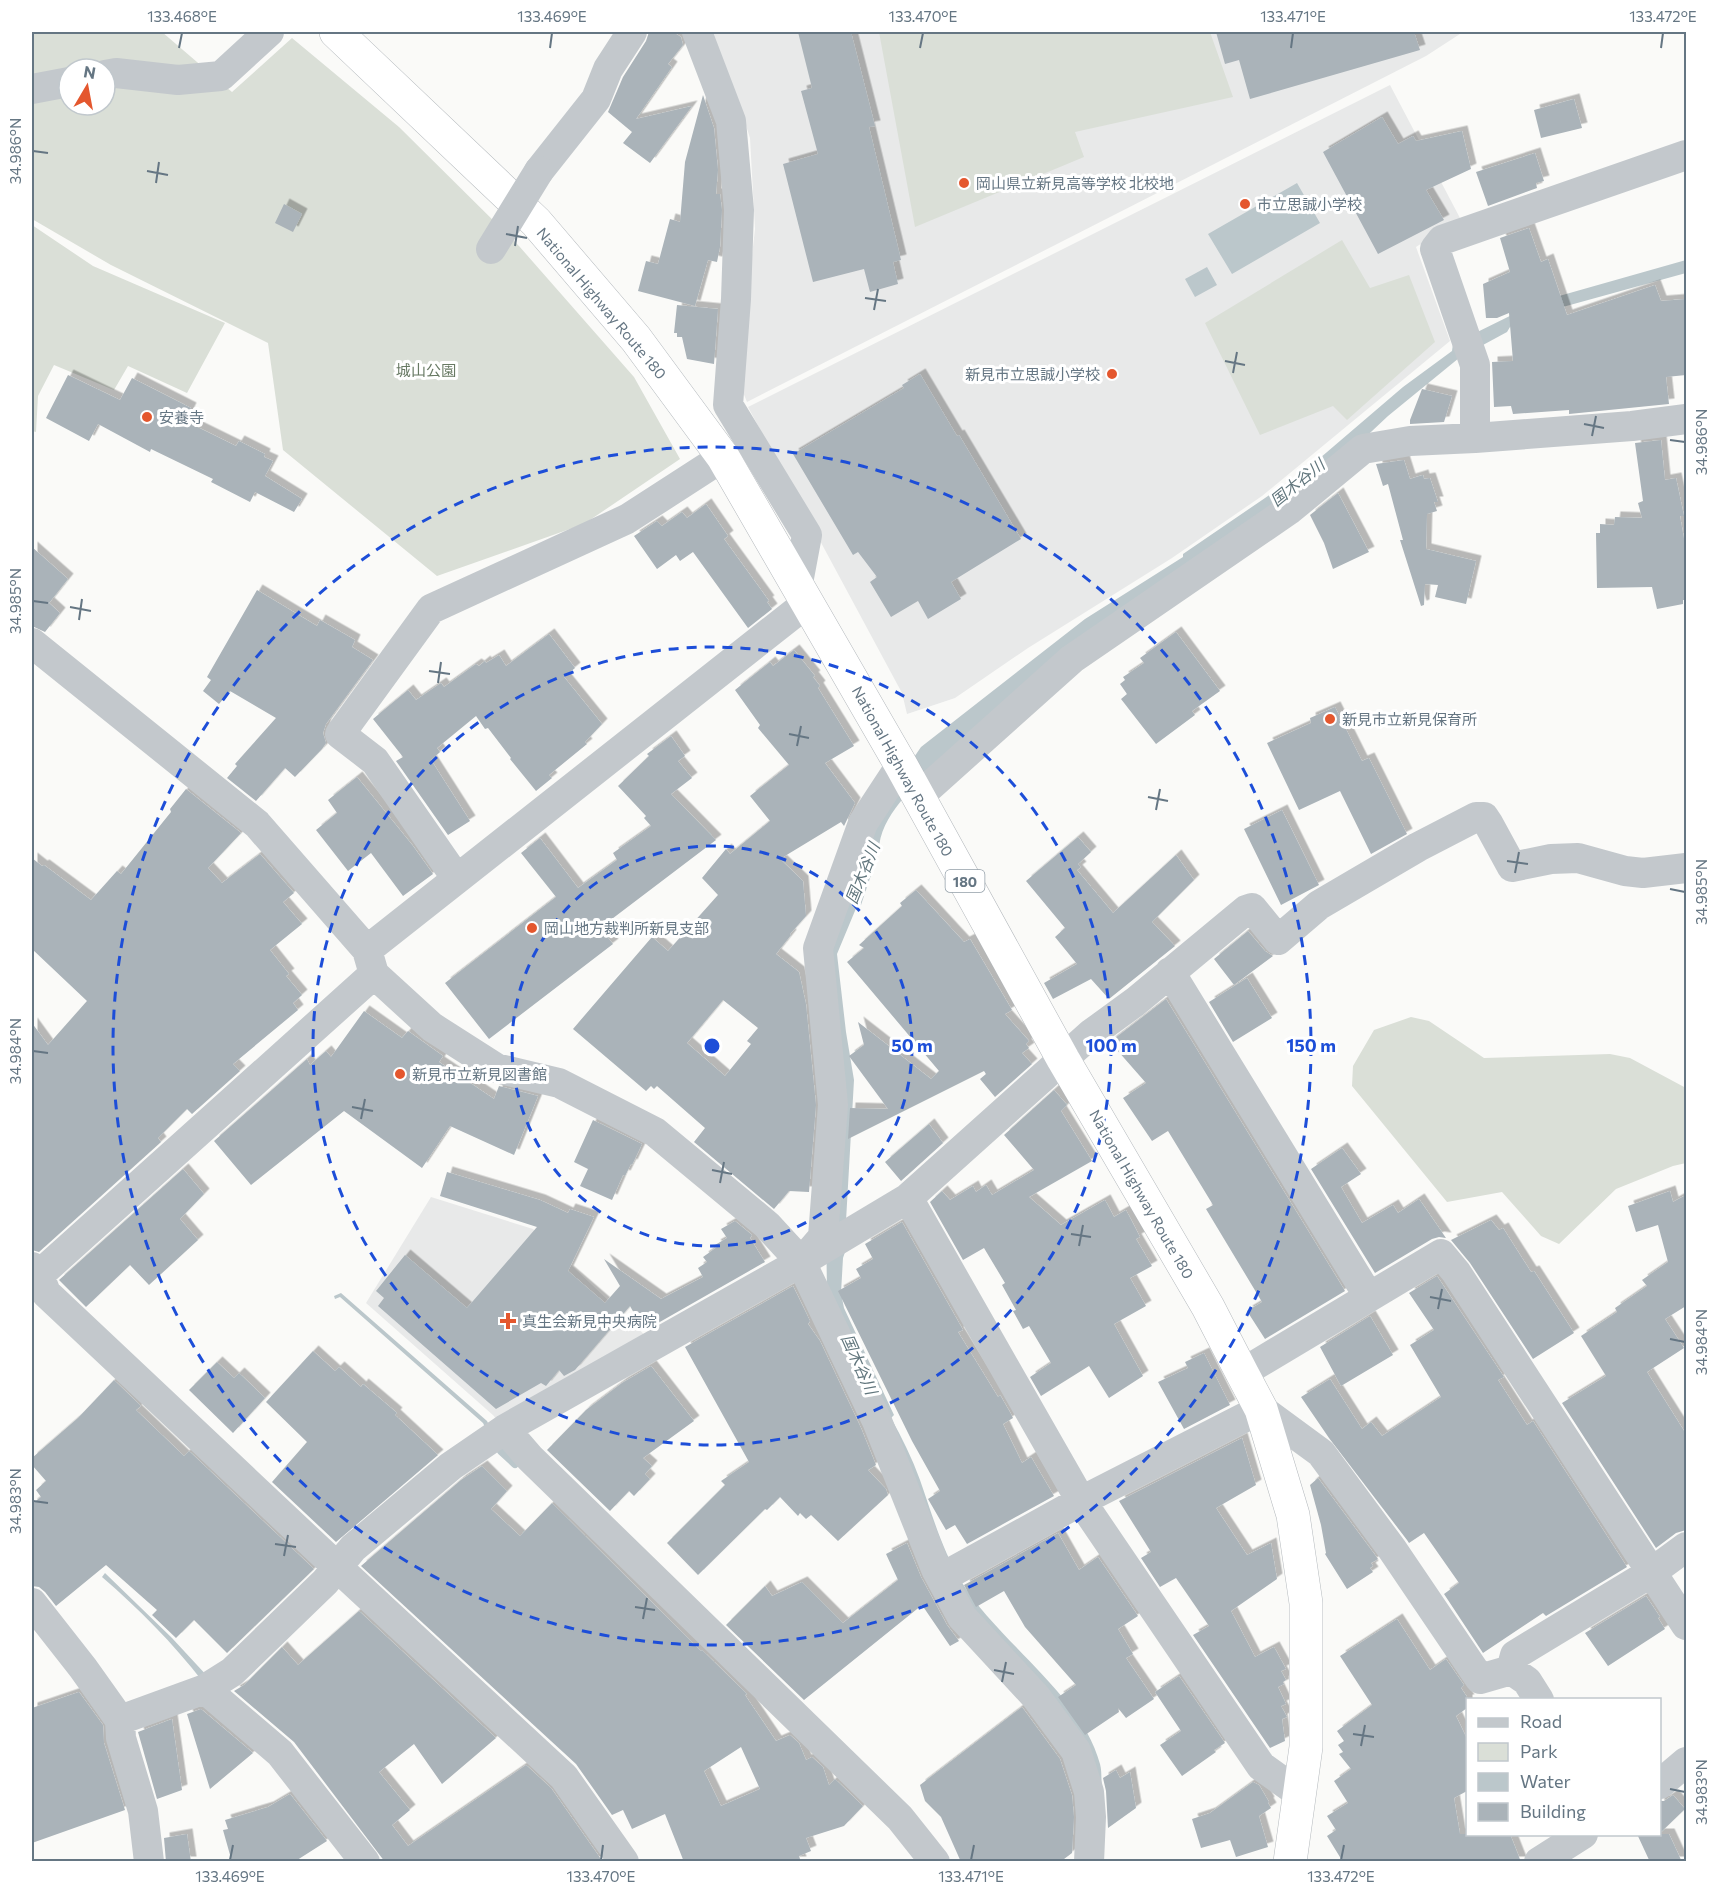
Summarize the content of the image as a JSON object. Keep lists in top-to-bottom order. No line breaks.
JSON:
{"streets":{"highway":["National Highway Route 180","180"]},"water":["国木谷川"],"parks":["城山公園"],"places":{"other":["岡山県立新見高等学校 北校地","市立思誠小学校","新見市立思誠小学校","安養寺","新見市立新見保育所","岡山地方裁判所新見支部","新見市立新見図書館"],"health":["真生会新見中央病院"]},"legend":["Road","Park","Water","Building"],"north":"top","coordinates":["133.468°E","133.469°E","133.470°E","133.471°E","133.472°E","34.986°N","34.985°N","34.984°N","34.983°N"],"rings":["50 m","100 m","150 m"]}
